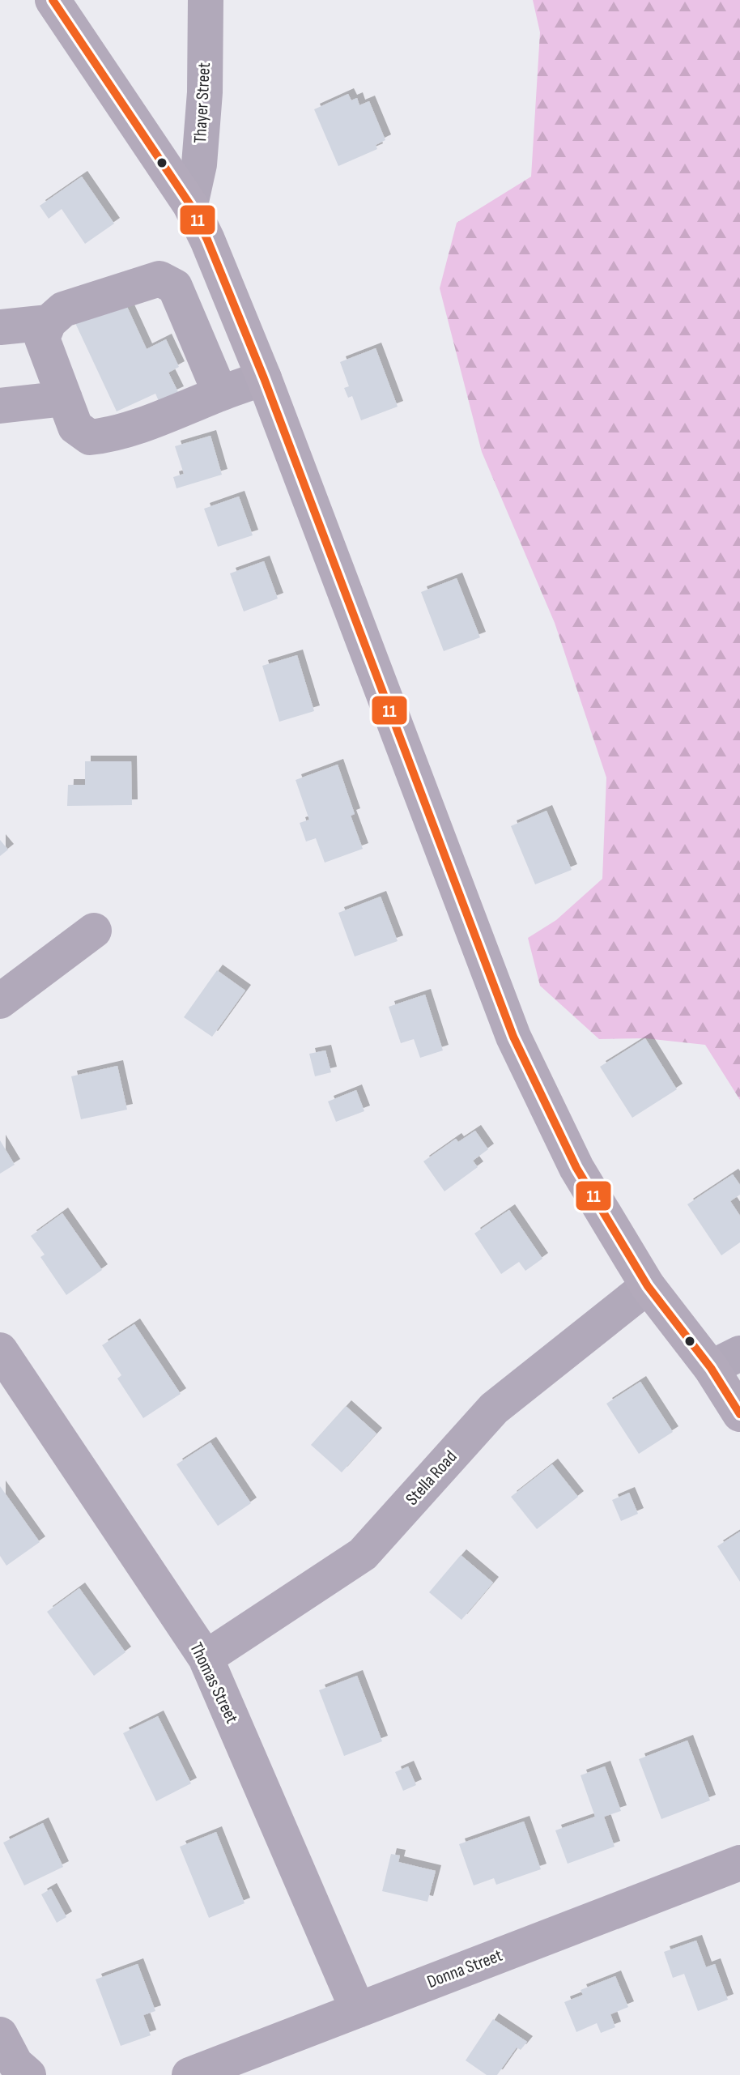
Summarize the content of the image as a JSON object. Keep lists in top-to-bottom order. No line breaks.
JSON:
{"streets":{"street":["Thayer Street","Stella Road","Thomas Street","Donna Street"]},"crossings":[["Stella Road","Thomas Street"],["Thomas Street","Donna Street"]],"lines":["transit line 11"]}
